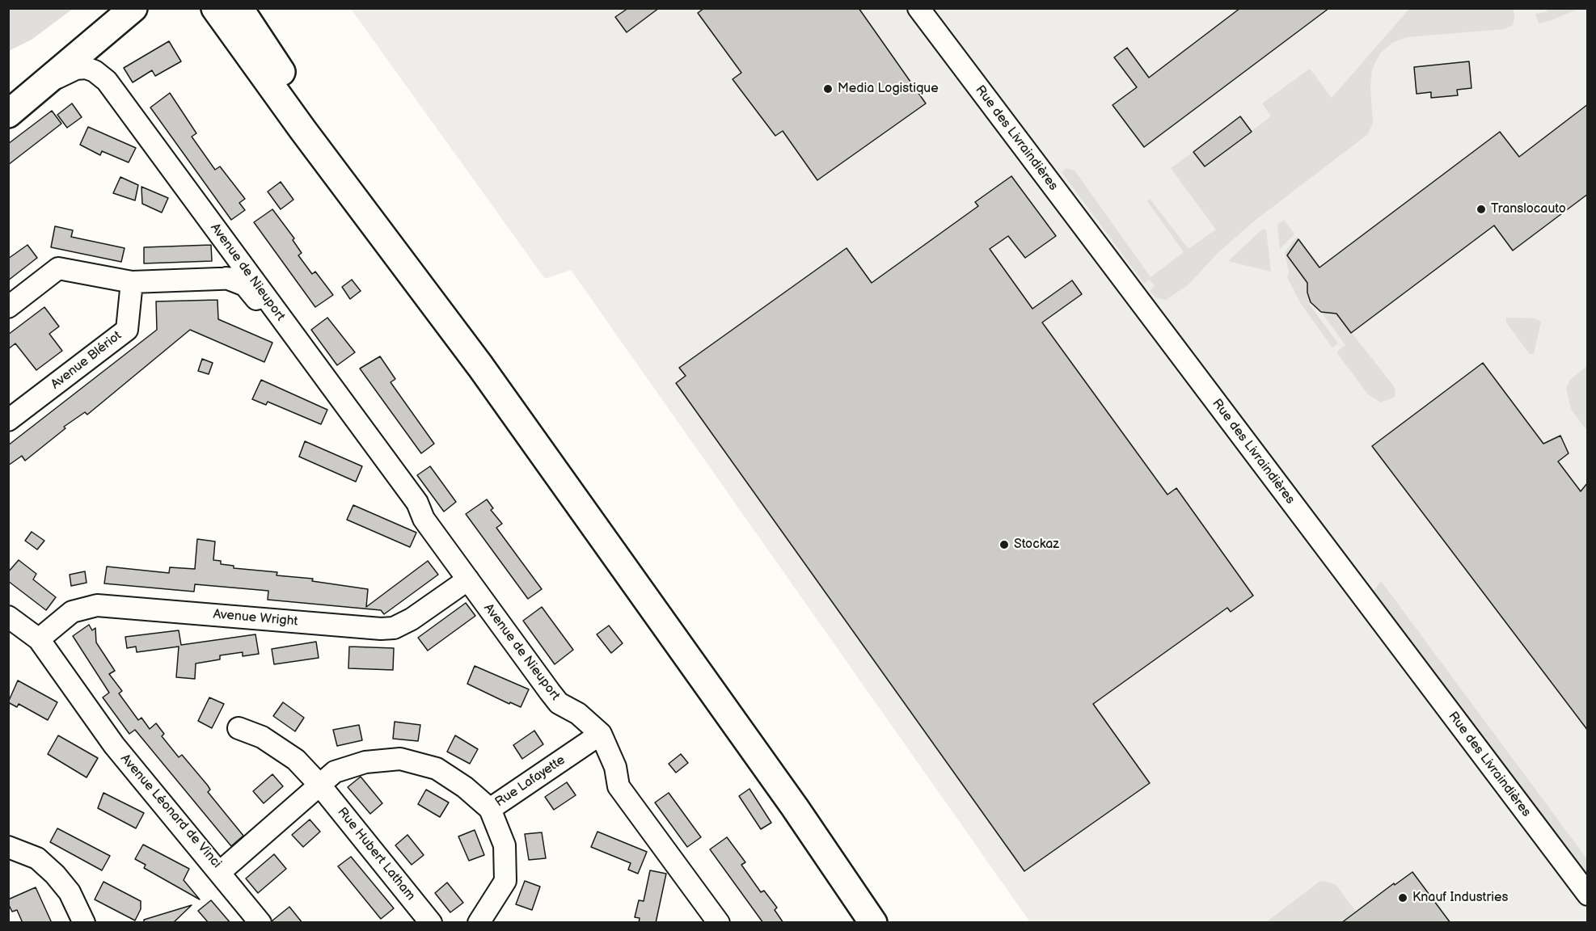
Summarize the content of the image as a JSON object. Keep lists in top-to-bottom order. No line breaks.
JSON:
{"streets":{"street":["Rue des Livraindières","Avenue de Nieuport","Avenue Blériot","Avenue Wright","Rue Lafayette","Avenue Léonard de Vinci","Rue Hubert Latham"]},"crossings":[["Avenue de Nieuport","Avenue Wright"],["Avenue de Nieuport","Rue Lafayette"],["Avenue Wright","Avenue Léonard de Vinci"],["Rue Lafayette","Avenue Léonard de Vinci"],["Avenue Léonard de Vinci","Rue Hubert Latham"]],"places":["Media Logistique","Translocauto","Stockaz","Knauf Industries"]}
